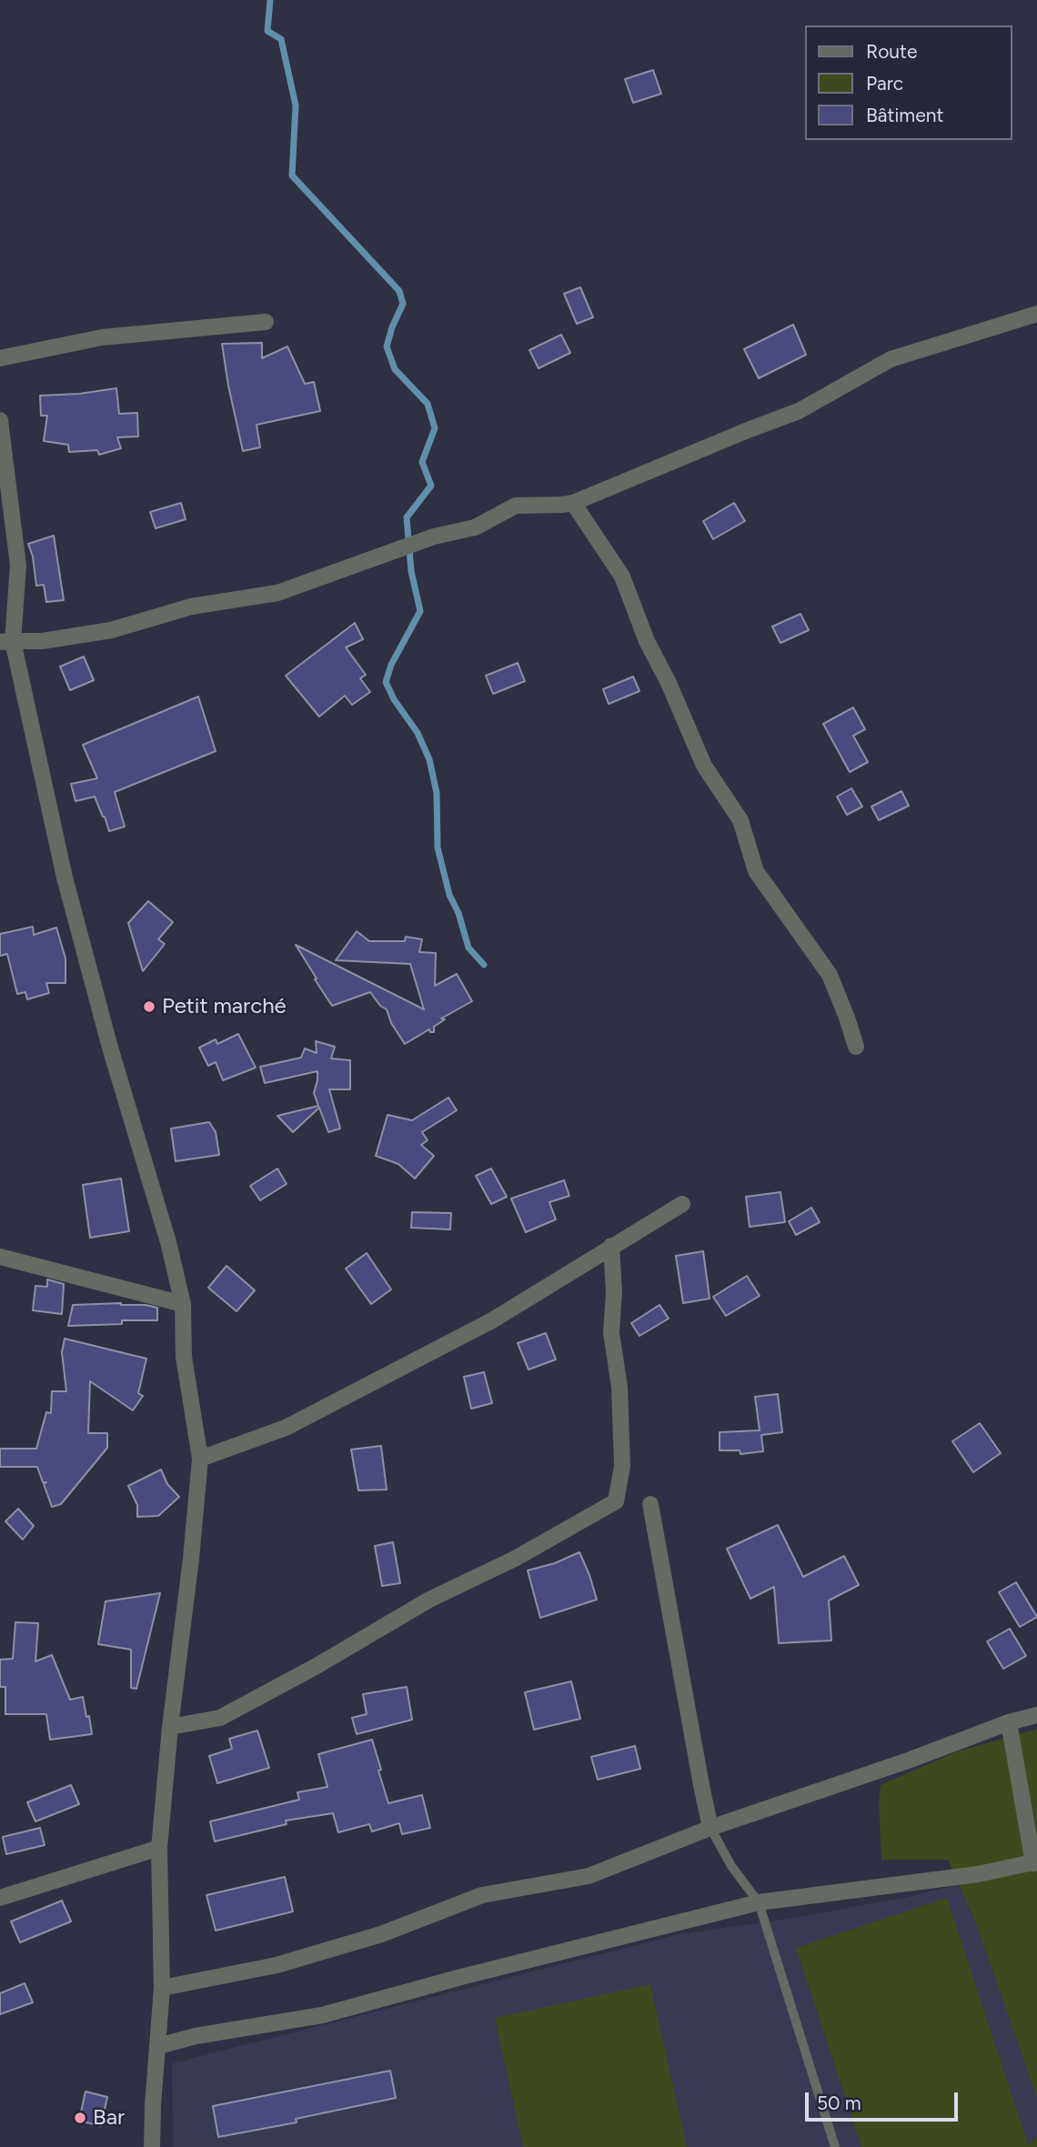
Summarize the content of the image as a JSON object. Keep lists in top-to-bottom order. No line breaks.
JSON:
{"places":["Petit marché","Bar"],"legend":["Route","Parc","Bâtiment"],"scale_bar":"50 m"}
